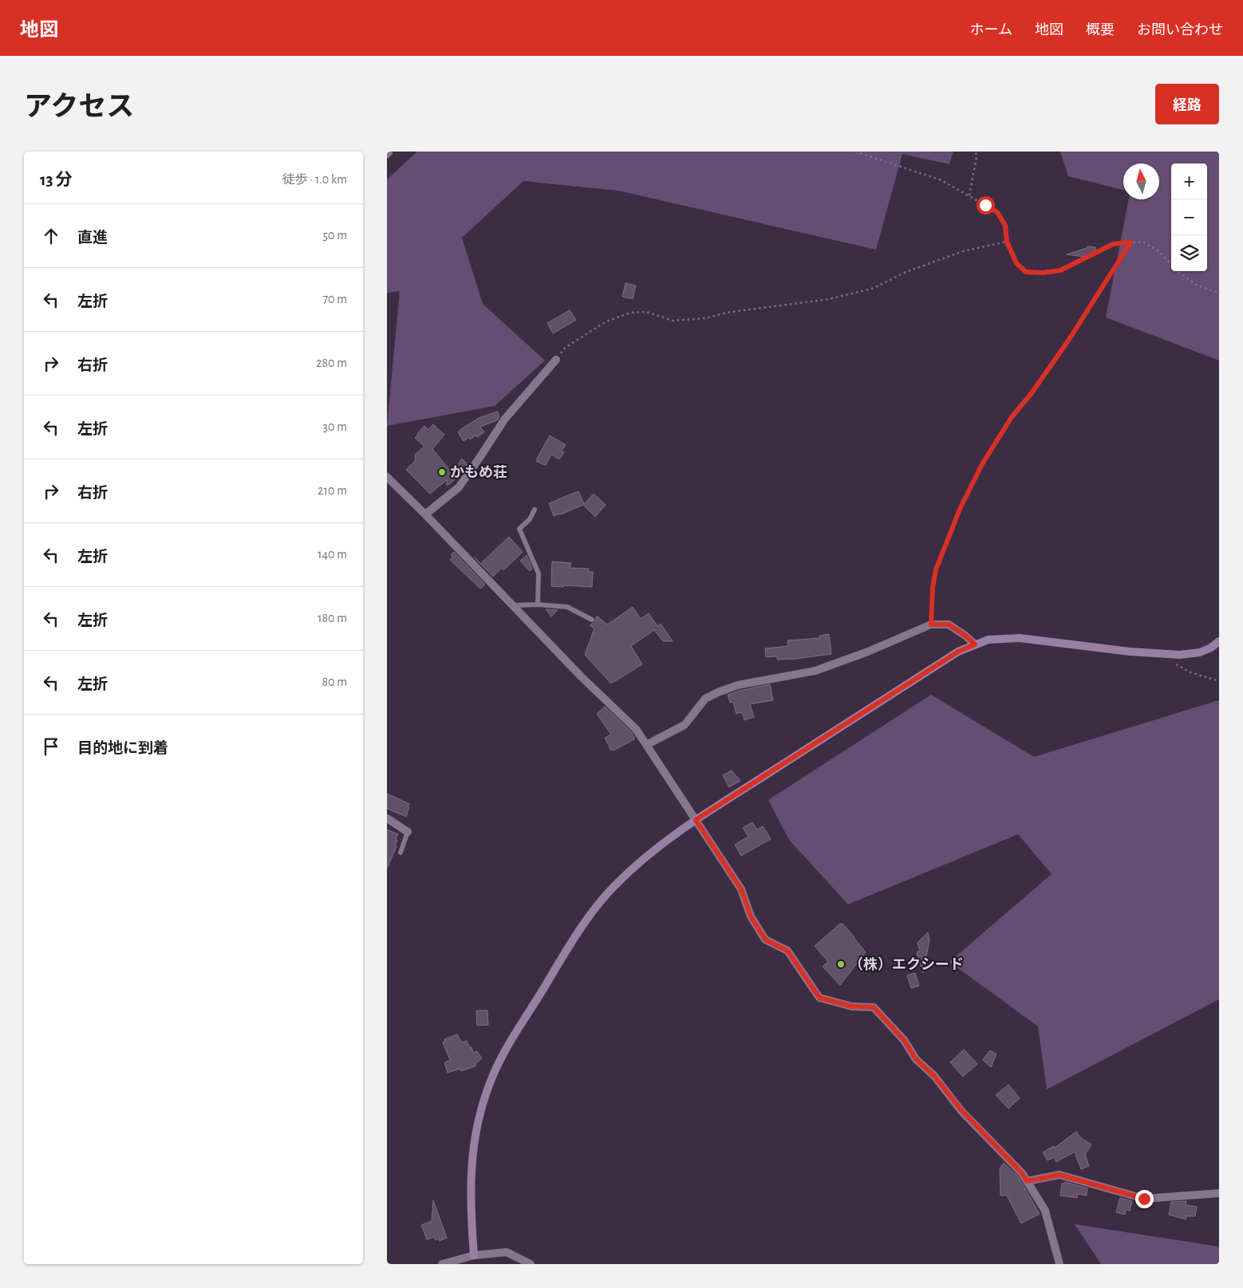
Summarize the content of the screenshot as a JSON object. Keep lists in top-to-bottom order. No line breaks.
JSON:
{"places":["かもめ荘","（株）エクシード"],"north":"top","page":{"header":"地図","nav":["ホーム","地図","概要","お問い合わせ"],"title":"アクセス","buttons":"経路","heading":["13 分","徒歩 · 1.0 km"],"map_buttons":["+","−"],"list":[["直進","50 m"],["左折","70 m"],["右折","280 m"],["左折","30 m"],["右折","210 m"],["左折","140 m"],["左折","180 m"],["左折","80 m"],"目的地に到着"]}}
